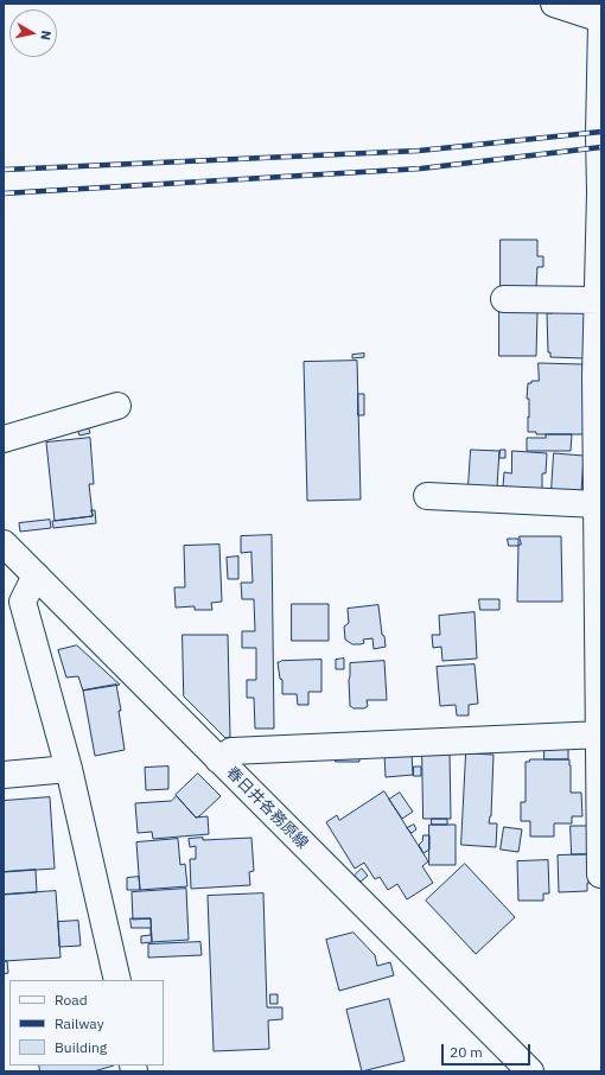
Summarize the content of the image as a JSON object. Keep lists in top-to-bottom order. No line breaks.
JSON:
{"streets":{"street":["春日井各務原線"]},"legend":["Road","Railway","Building"],"scale_bar":"20 m","north":"right"}
